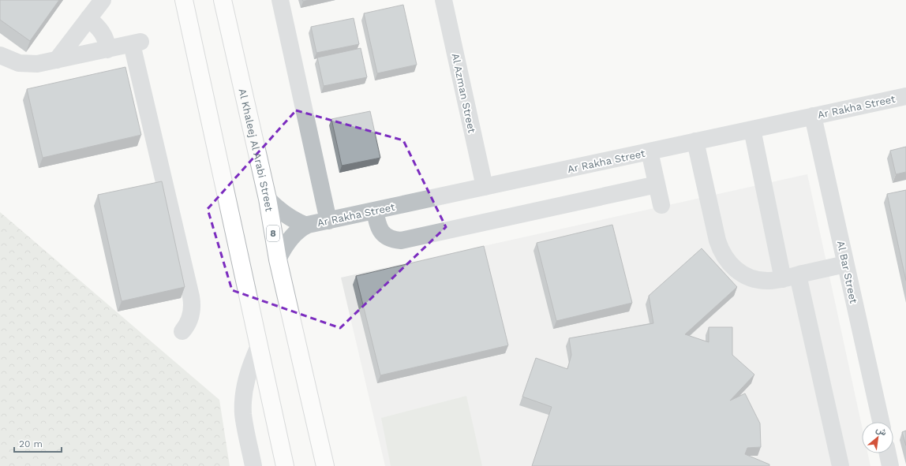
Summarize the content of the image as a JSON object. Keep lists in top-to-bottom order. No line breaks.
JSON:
{"streets":{"highway":["Al Khaleej Al Arabi Street","8"],"street":["Al Azman Street","Ar Rakha Street","Al Bar Street"]},"crossings":[["Al Azman Street","Ar Rakha Street"],["Ar Rakha Street","Al Khaleej Al Arabi Street"],["Ar Rakha Street","Al Bar Street"]],"scale_bar":"20 m","north":"top right"}
